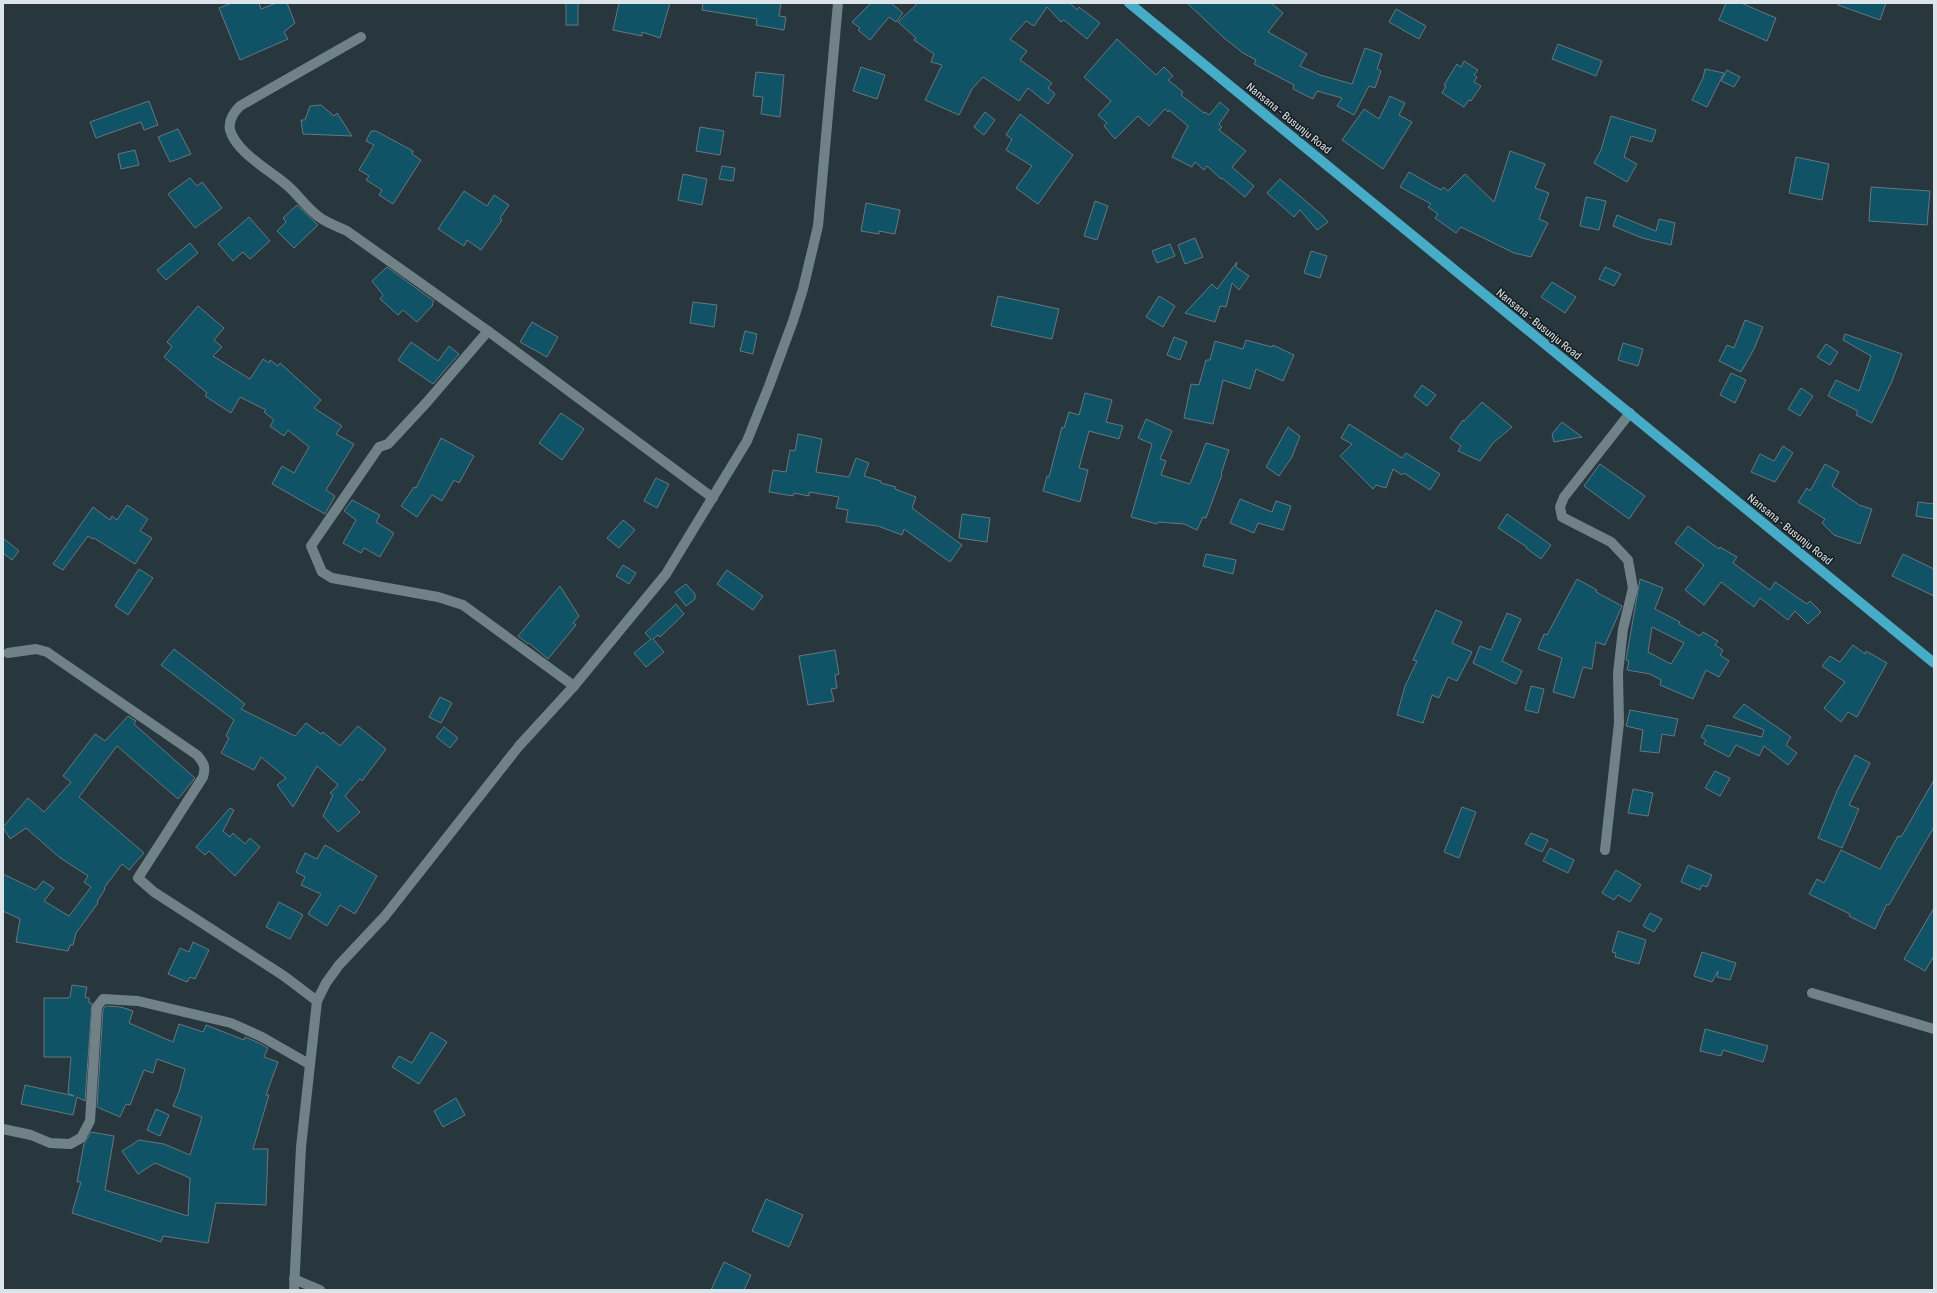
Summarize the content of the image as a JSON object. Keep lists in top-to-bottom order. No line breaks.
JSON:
{"streets":{"main road":["Nansana - Busunju Road"]}}
